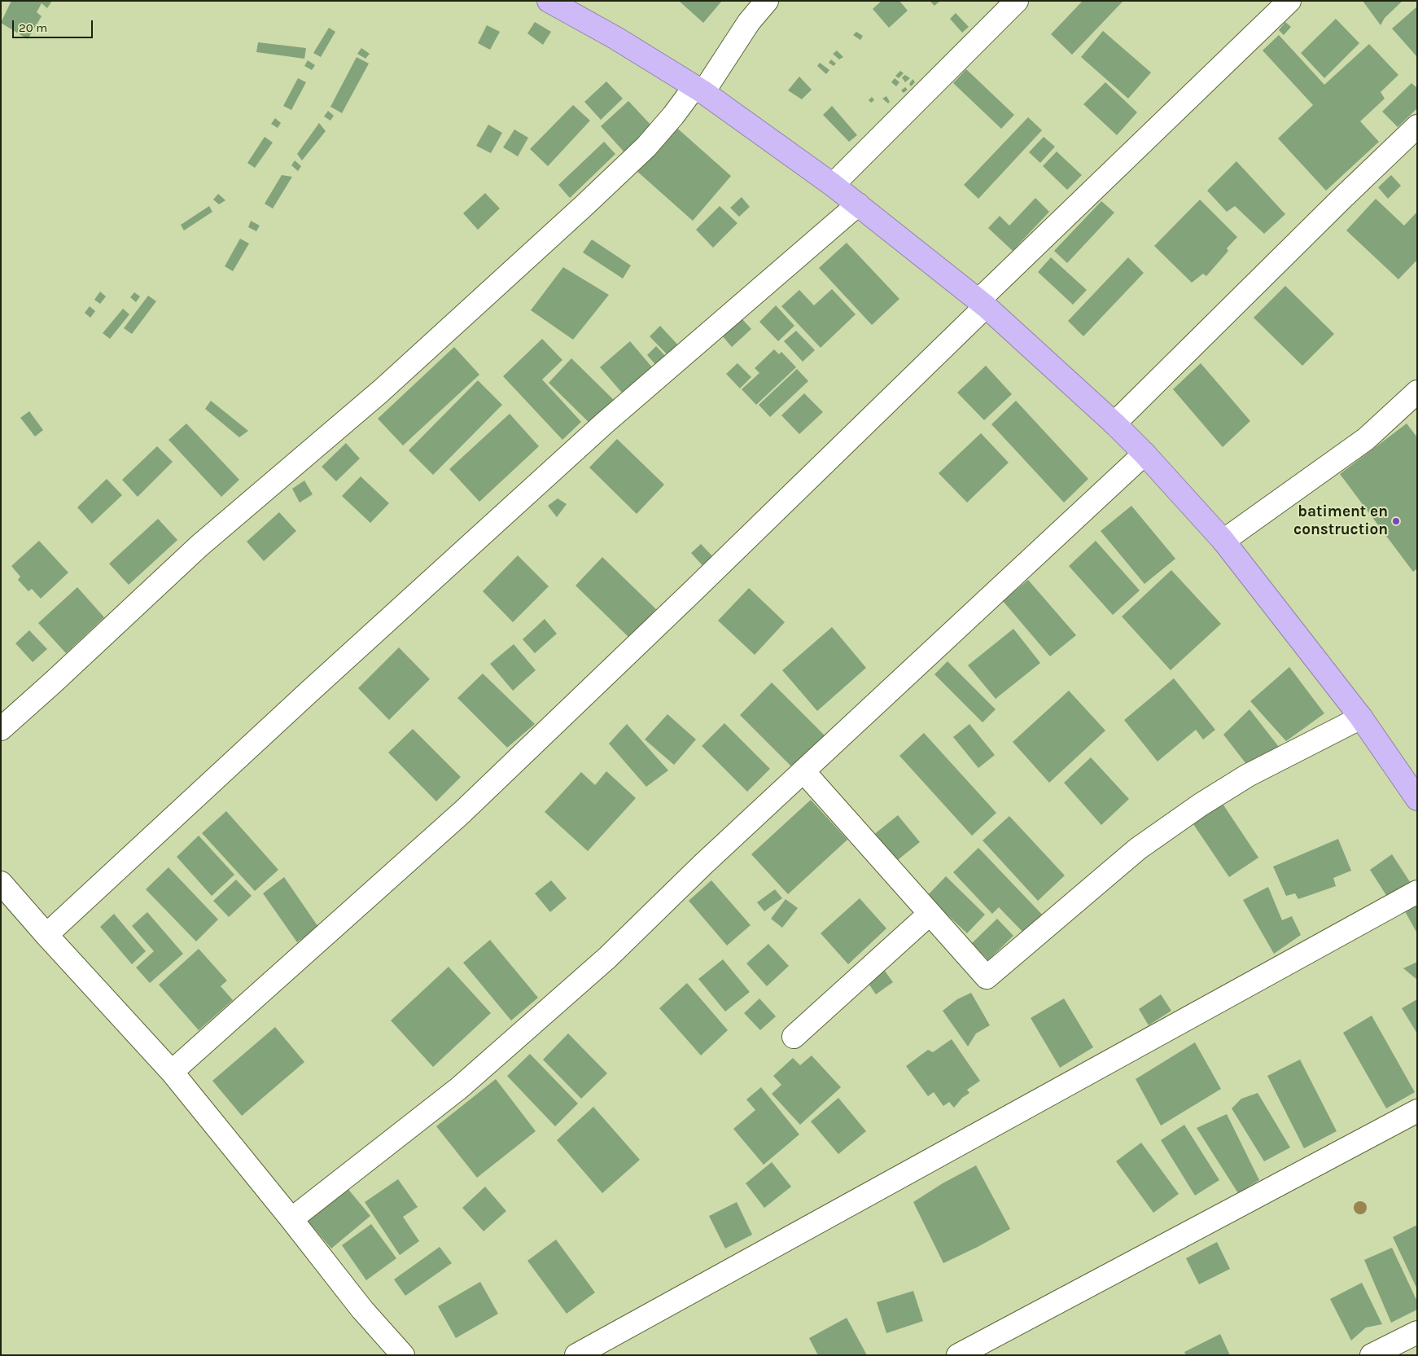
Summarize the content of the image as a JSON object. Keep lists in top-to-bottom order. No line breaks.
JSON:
{"places":["batiment en construction"],"scale_bar":"20 m"}
